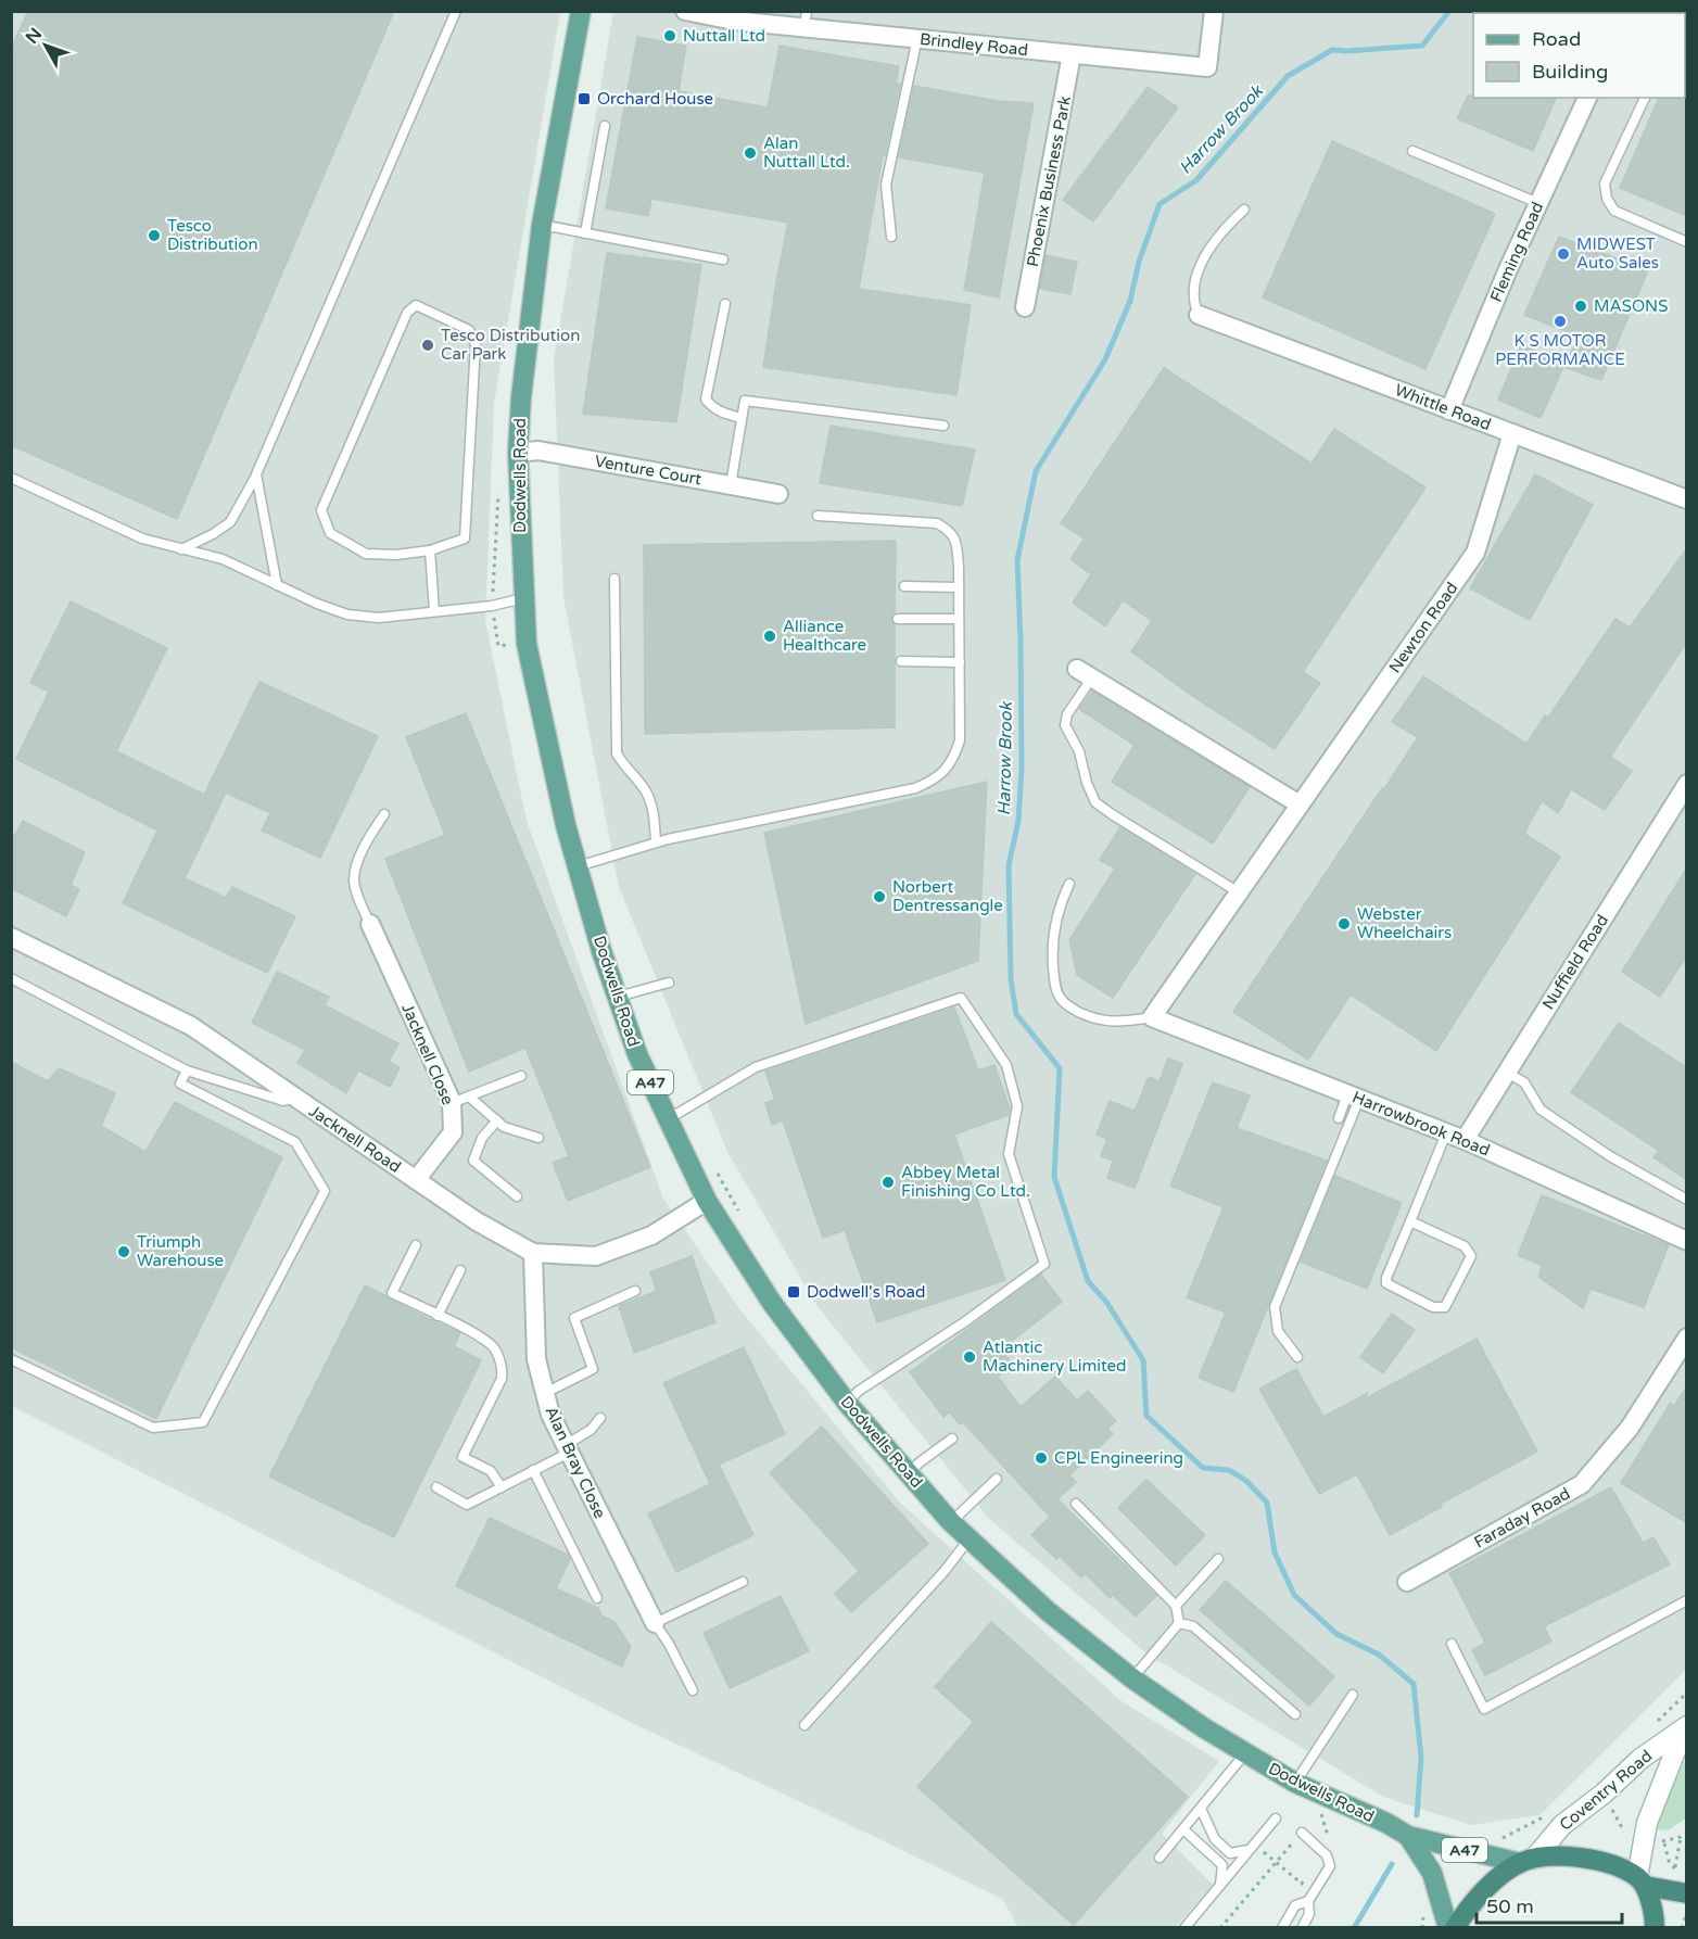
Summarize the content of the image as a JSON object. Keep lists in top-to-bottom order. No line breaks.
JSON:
{"streets":{"main road":["Dodwells Road","A47","Coventry Road"],"street":["Brindley Road","Phoenix Business Park","Fleming Road","Whittle Road","Venture Court","Newton Road","Nuffield Road","Jacknell Close","Harrowbrook Road","Jacknell Road","Alan Bray Close","Faraday Road"]},"crossings":[["Brindley Road","Phoenix Business Park"],["Fleming Road","Whittle Road"],["Whittle Road","Newton Road"],["Venture Court","Dodwells Road"],["Dodwells Road","Jacknell Road"],["Dodwells Road","Coventry Road"],["Newton Road","Harrowbrook Road"],["Nuffield Road","Harrowbrook Road"],["Jacknell Close","Jacknell Road"],["Jacknell Road","Alan Bray Close"]],"water":["Harrow Brook"],"places":{"other":["Nuttall Ltd","Alan Nuttall Ltd.","Tesco Distribution","MIDWEST Auto Sales","MASONS","K S MOTOR PERFORMANCE","Tesco Distribution Car Park","Alliance Healthcare","Norbert Dentressangle","Webster Wheelchairs","Abbey Metal Finishing Co Ltd.","Triumph Warehouse","Atlantic Machinery Limited","CPL Engineering"],"transit":["Orchard House","Dodwell's Road"]},"legend":["Road","Building"],"scale_bar":"50 m","north":"top left"}
